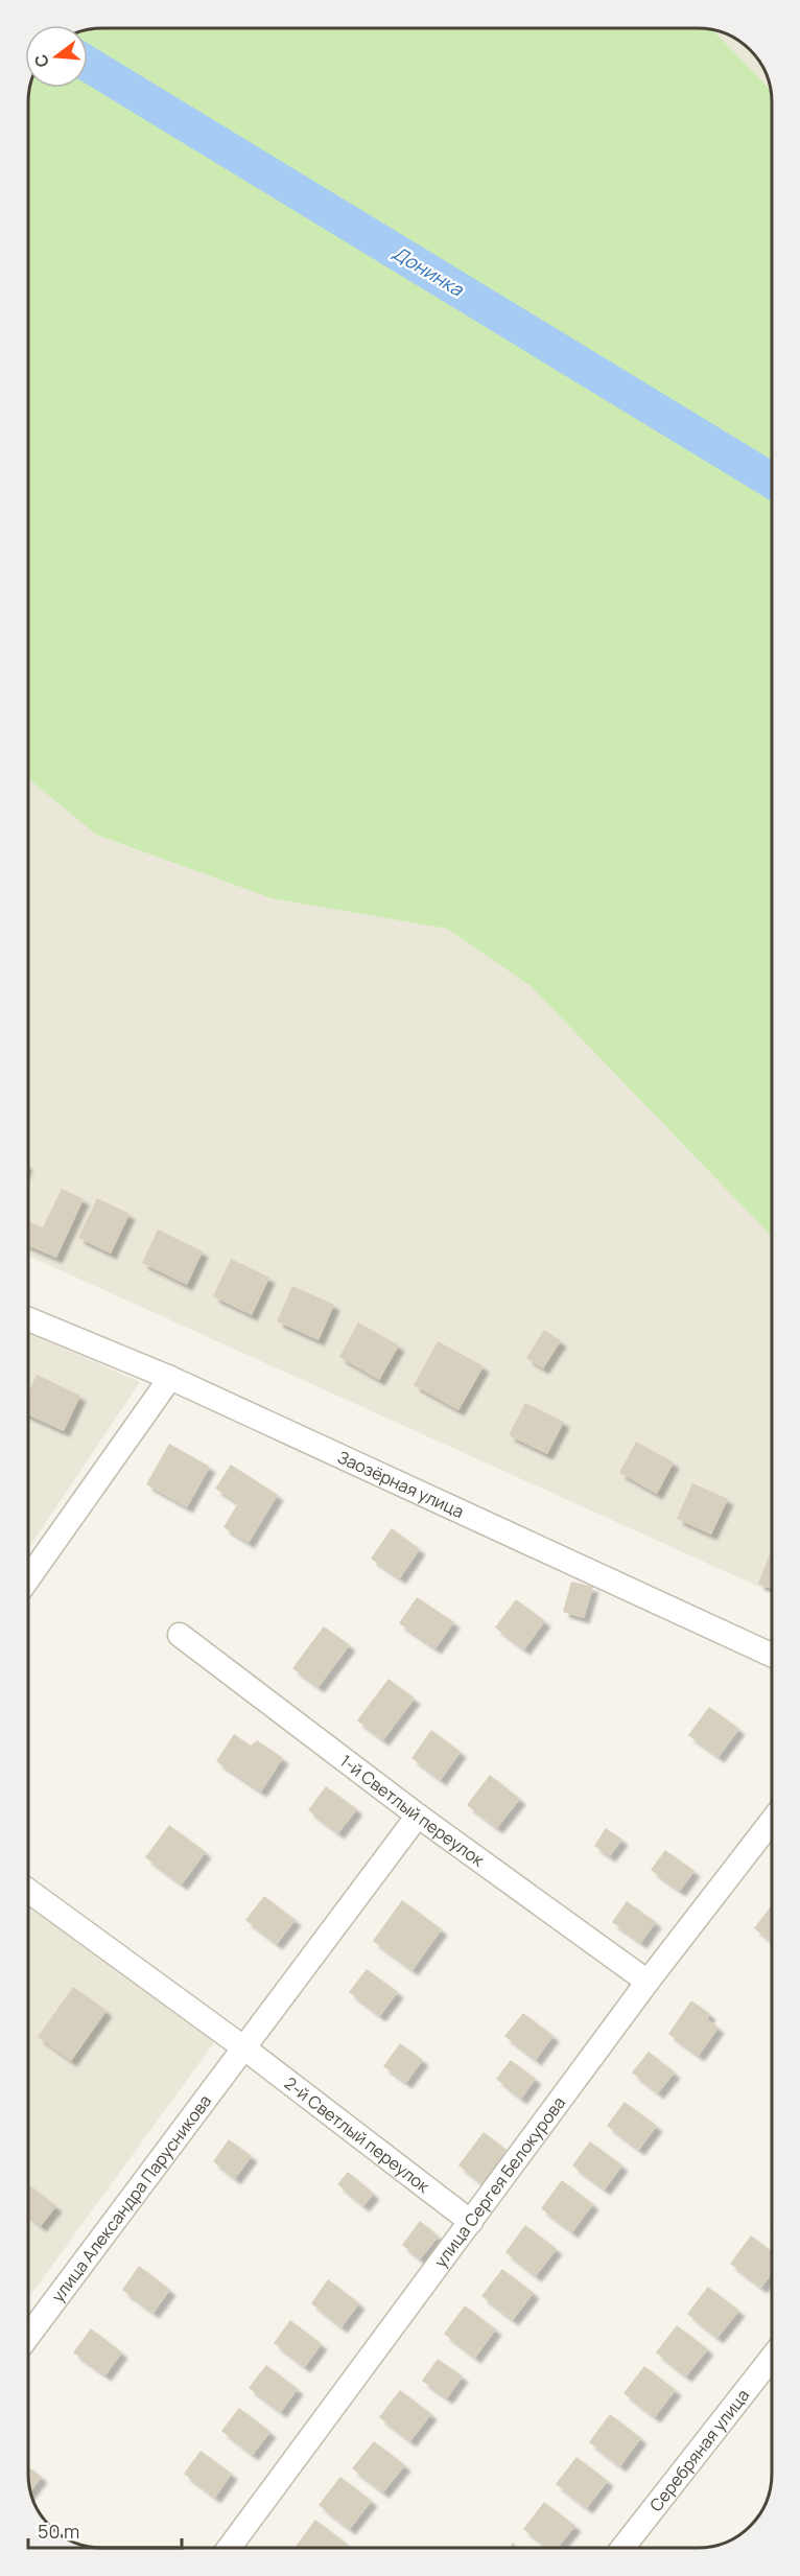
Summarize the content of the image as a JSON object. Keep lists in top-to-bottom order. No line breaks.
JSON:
{"streets":{"street":["Заозёрная улица","1-й Светлый переулок","2-й Светлый переулок","улица Сергея Белокурова","улица Александра Парусникова","Серебряная улица"]},"crossings":[["1-й Светлый переулок","улица Сергея Белокурова"],["2-й Светлый переулок","улица Сергея Белокурова"],["2-й Светлый переулок","улица Александра Парусникова"]],"water":["Донинка"],"scale_bar":"50 m","north":"left"}
